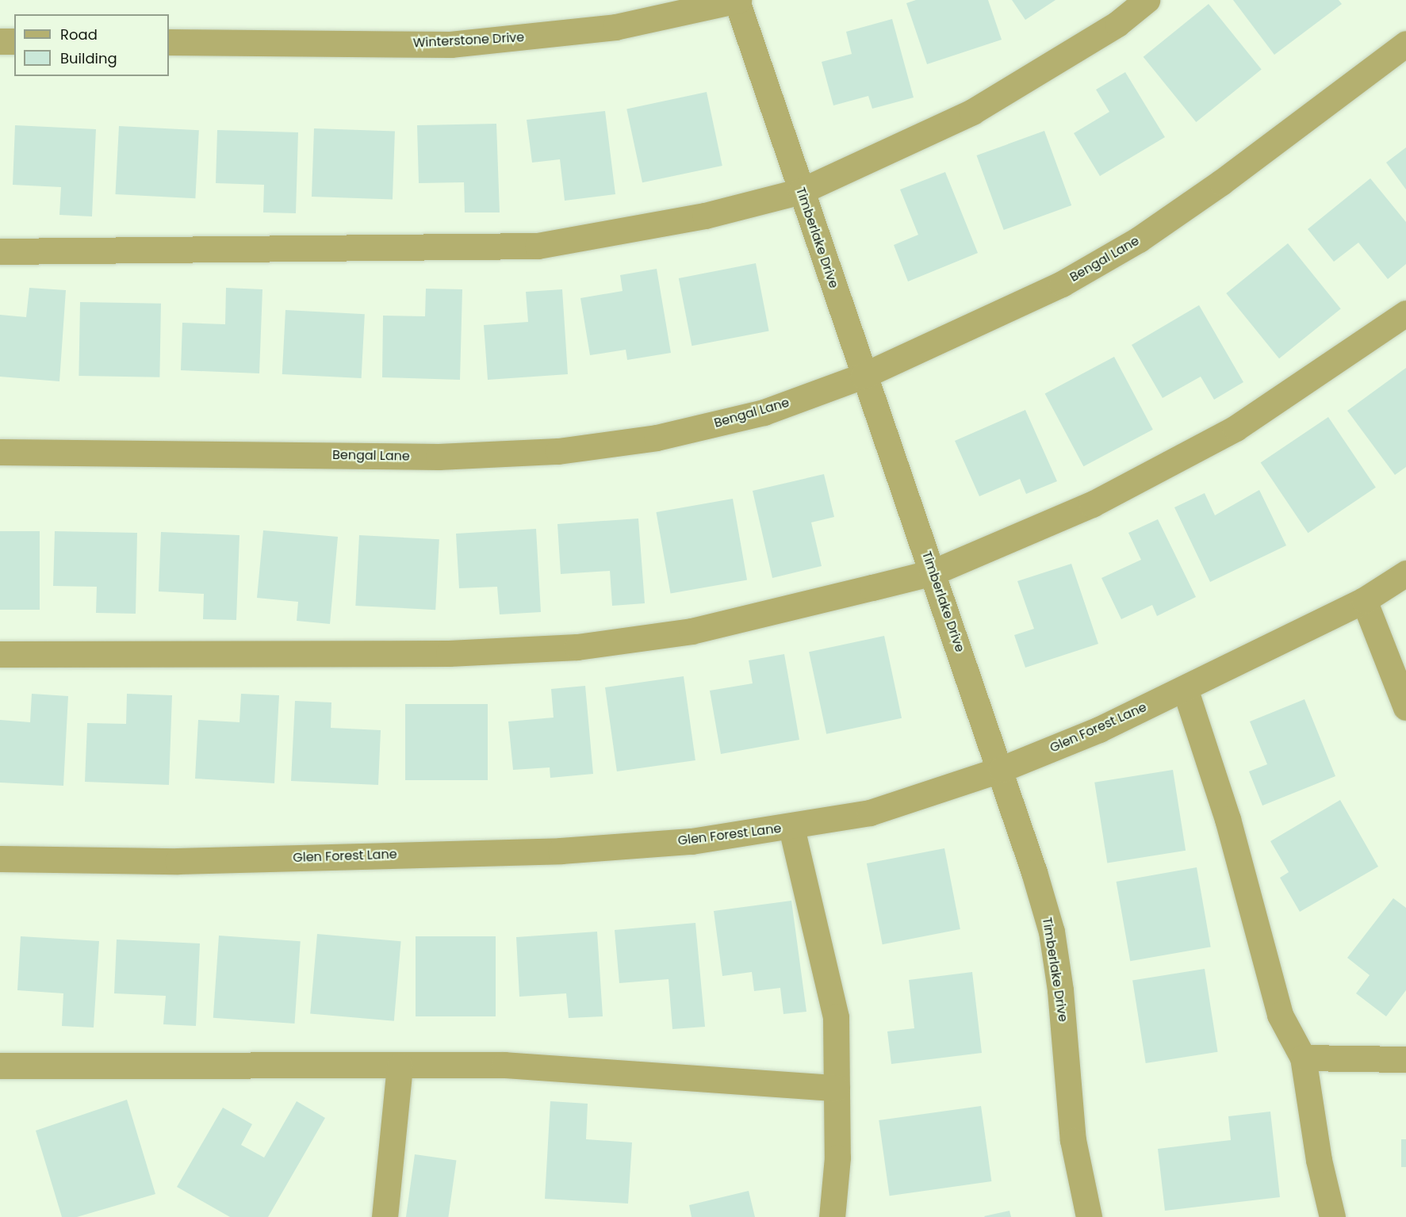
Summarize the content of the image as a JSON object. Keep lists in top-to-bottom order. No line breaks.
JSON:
{"streets":{"street":["Winterstone Drive","Timberlake Drive","Bengal Lane","Glen Forest Lane"]},"crossings":[["Winterstone Drive","Timberlake Drive"],["Timberlake Drive","Bengal Lane"],["Timberlake Drive","Glen Forest Lane"]],"legend":["Road","Building"]}
